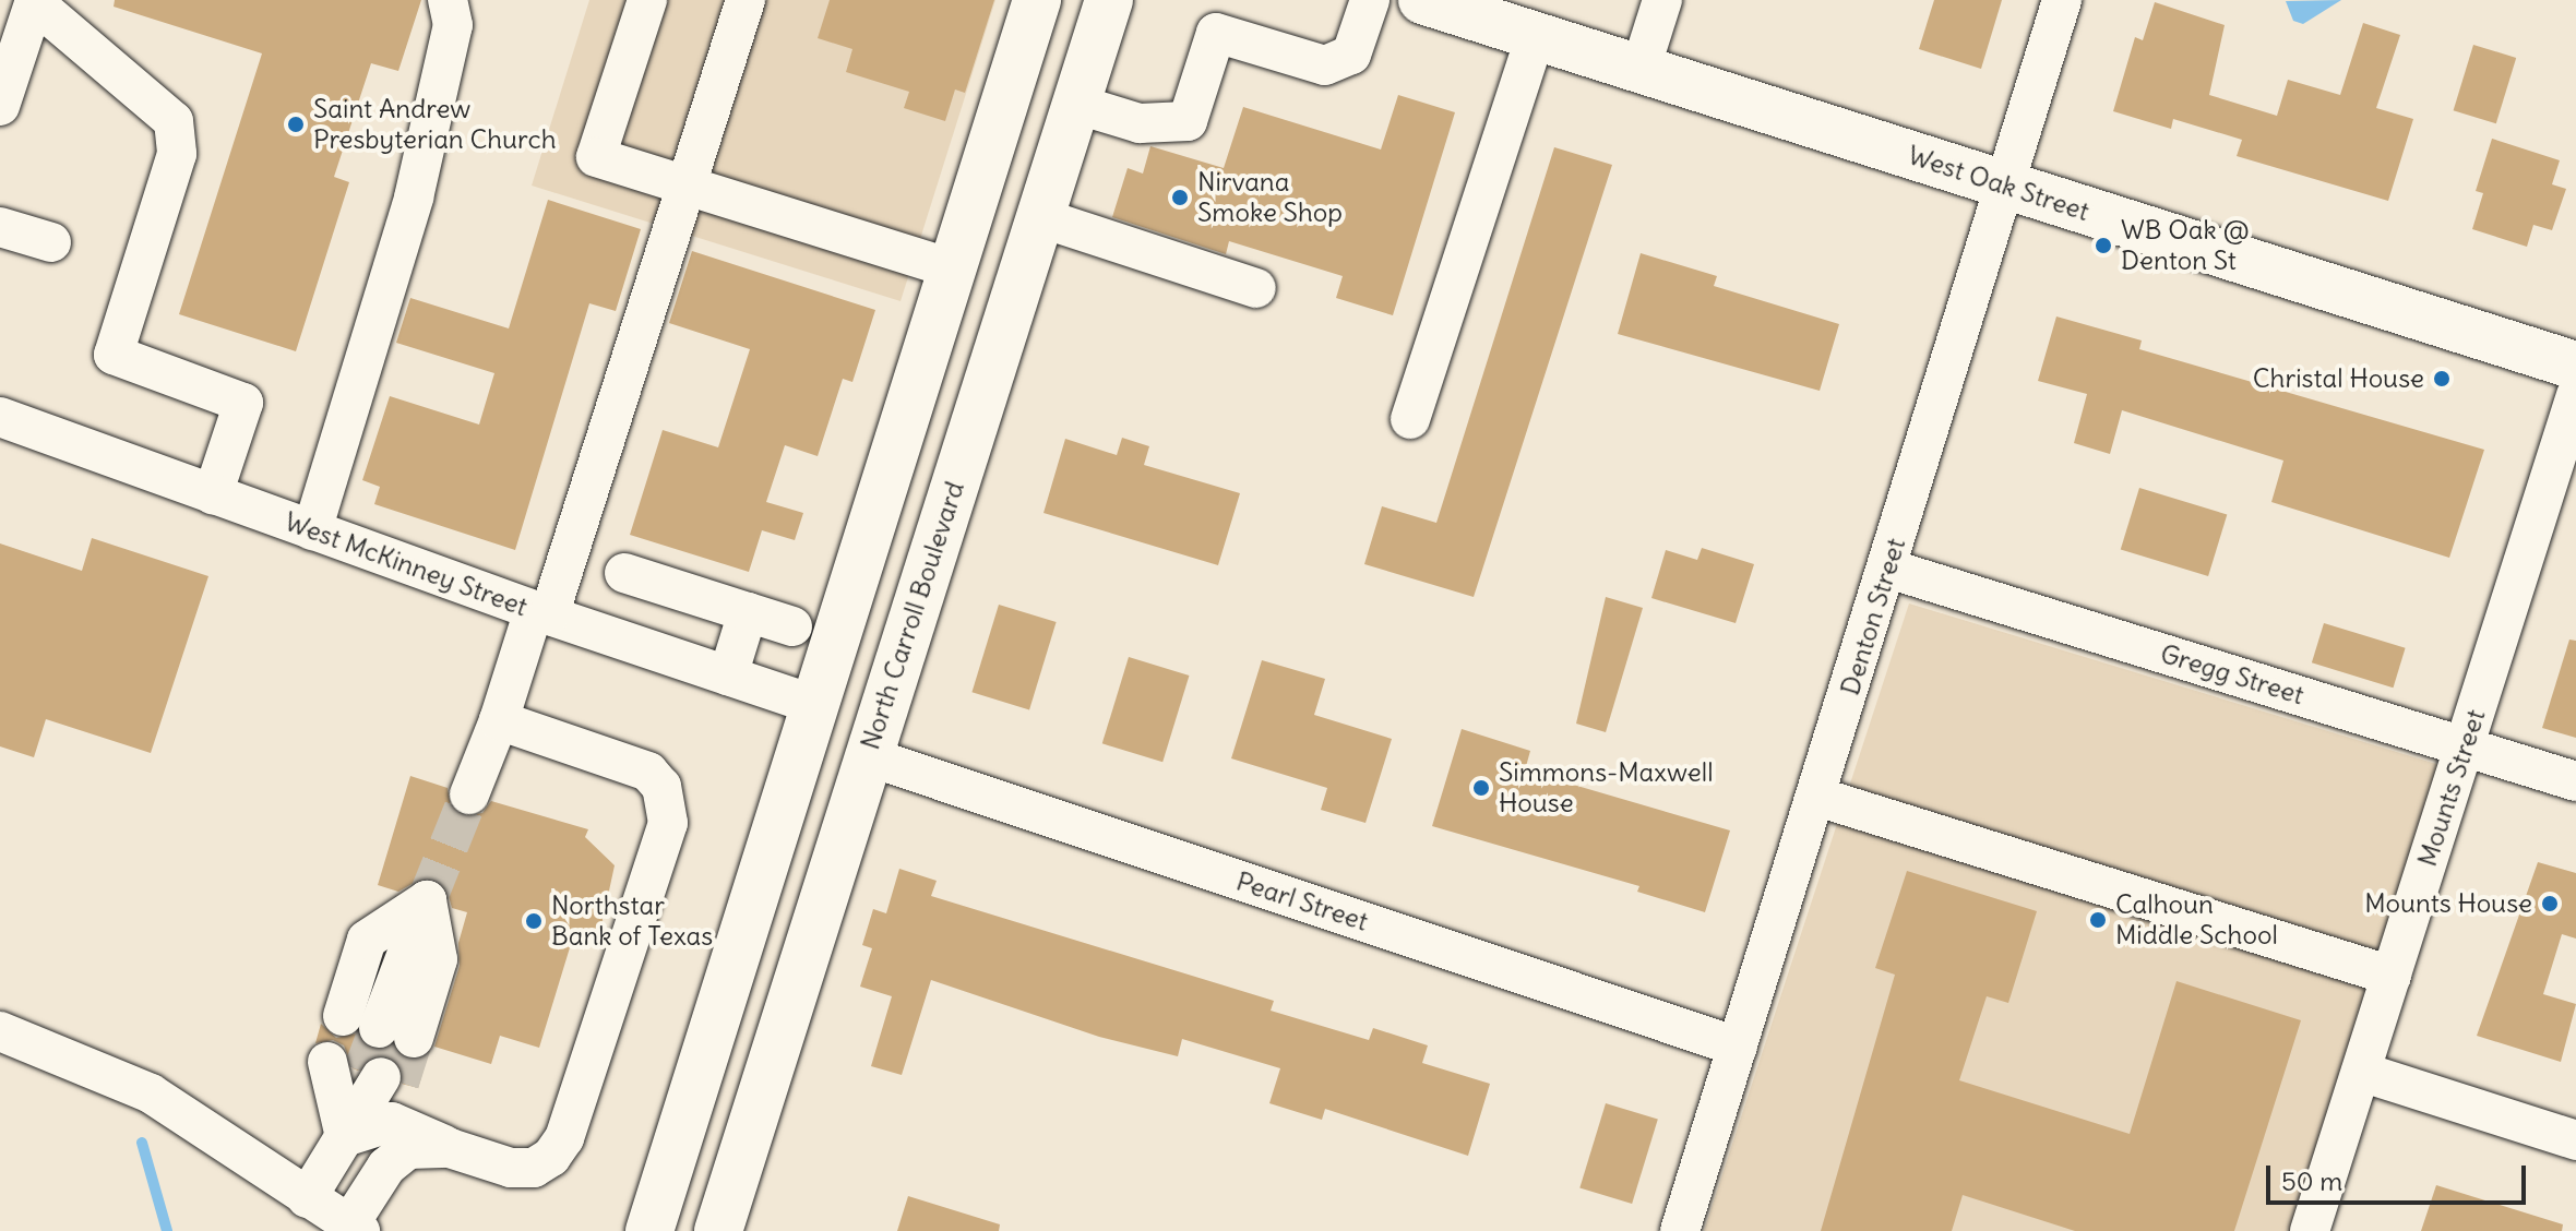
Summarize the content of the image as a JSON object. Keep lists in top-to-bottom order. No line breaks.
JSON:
{"streets":{"main road":["West Oak Street","North Carroll Boulevard"],"street":["West McKinney Street","Denton Street","Gregg Street","Mounts Street","Pearl Street"]},"crossings":[["West Oak Street","Denton Street"],["North Carroll Boulevard","Pearl Street"],["Denton Street","Gregg Street"],["Denton Street","Pearl Street"],["Gregg Street","Mounts Street"]],"places":["Saint Andrew Presbyterian Church","Nirvana Smoke Shop","WB Oak @ Denton St","Christal House","Simmons-Maxwell House","Mounts House","Calhoun Middle School","Northstar Bank of Texas"],"scale_bar":"50 m"}
